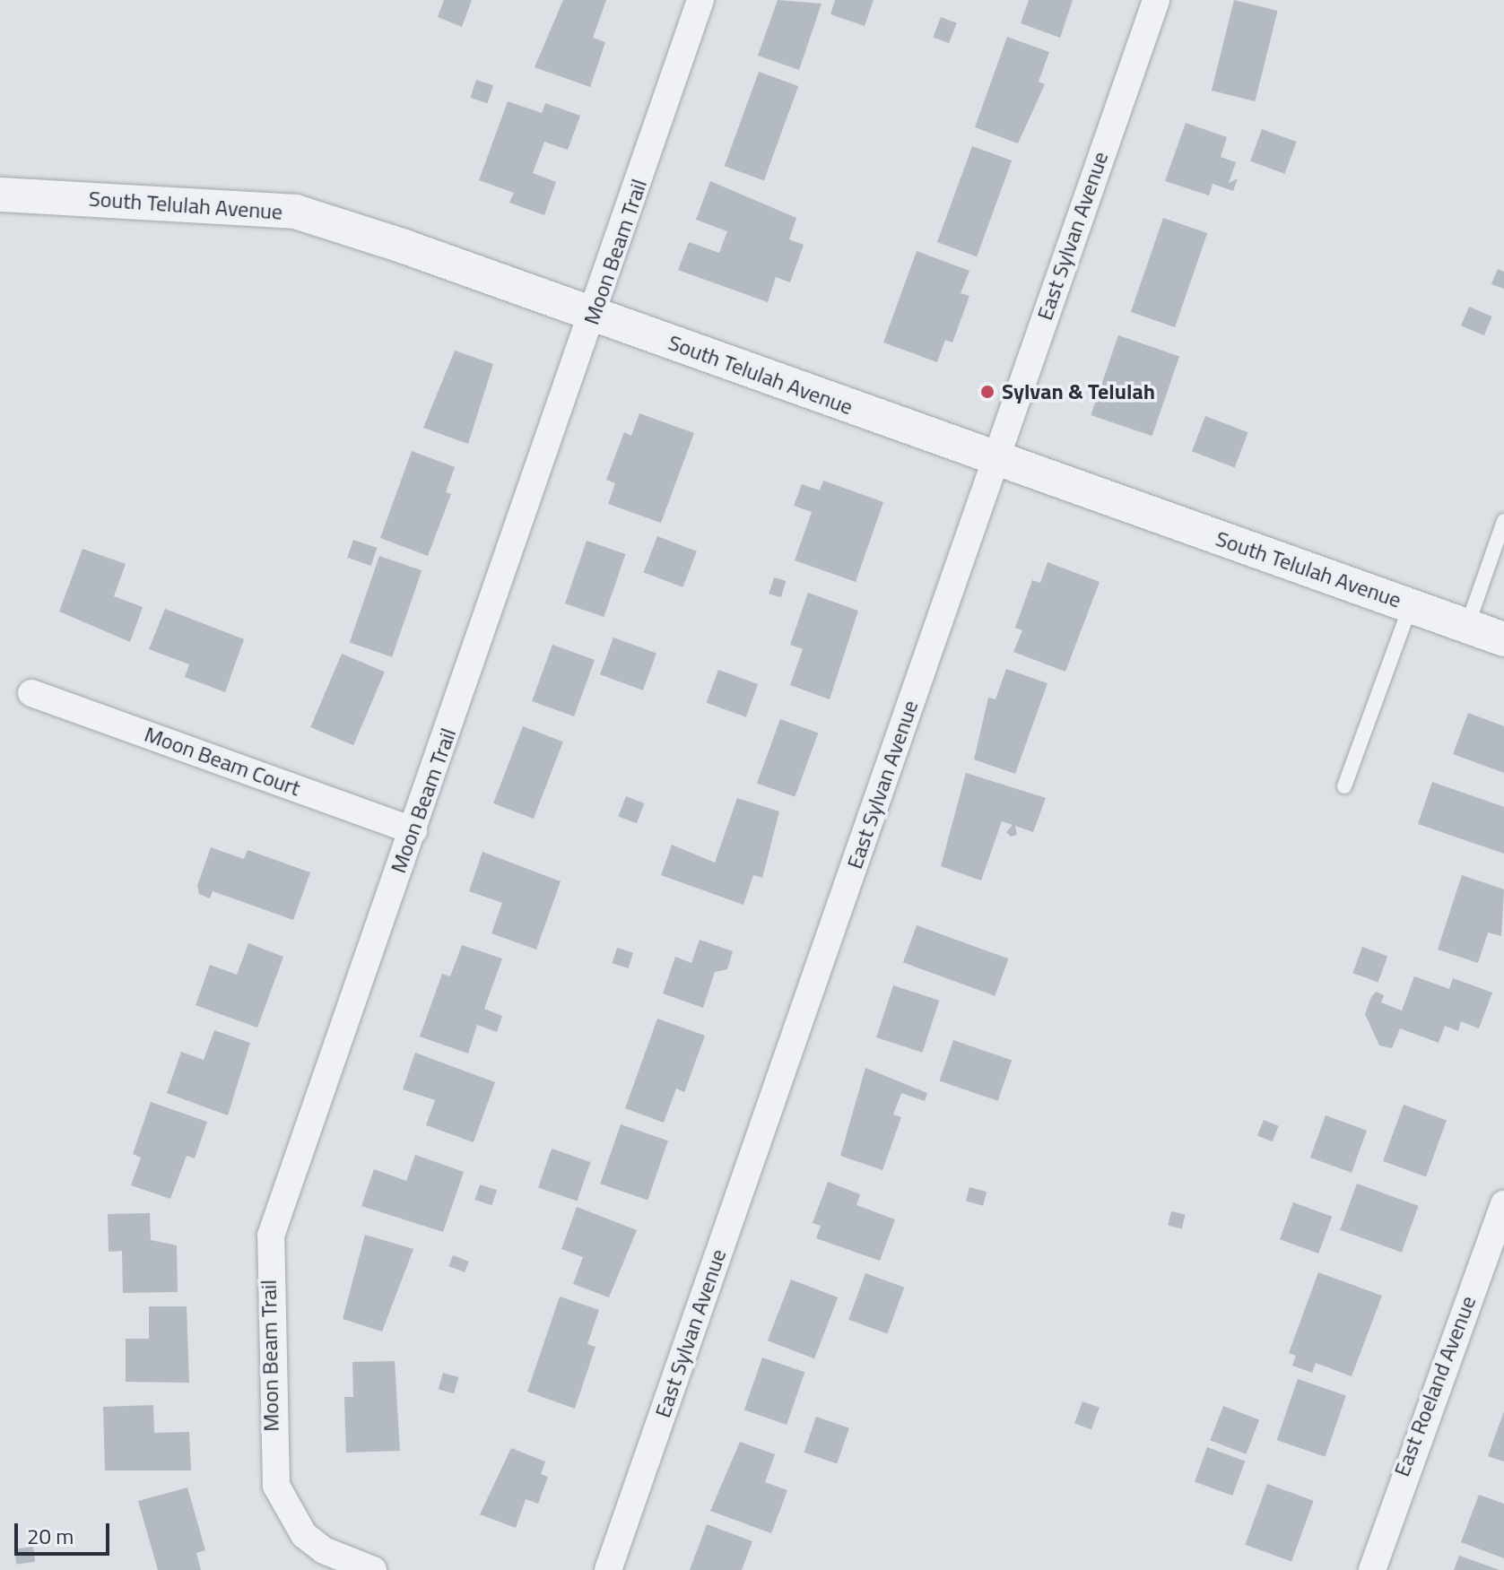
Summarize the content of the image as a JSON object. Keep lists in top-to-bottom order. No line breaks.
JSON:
{"streets":{"street":["South Telulah Avenue","East Sylvan Avenue","Moon Beam Trail","Moon Beam Court","East Roeland Avenue"]},"crossings":[["South Telulah Avenue","East Sylvan Avenue"],["South Telulah Avenue","Moon Beam Trail"],["Moon Beam Trail","Moon Beam Court"]],"places":["Sylvan & Telulah"],"scale_bar":"20 m"}
